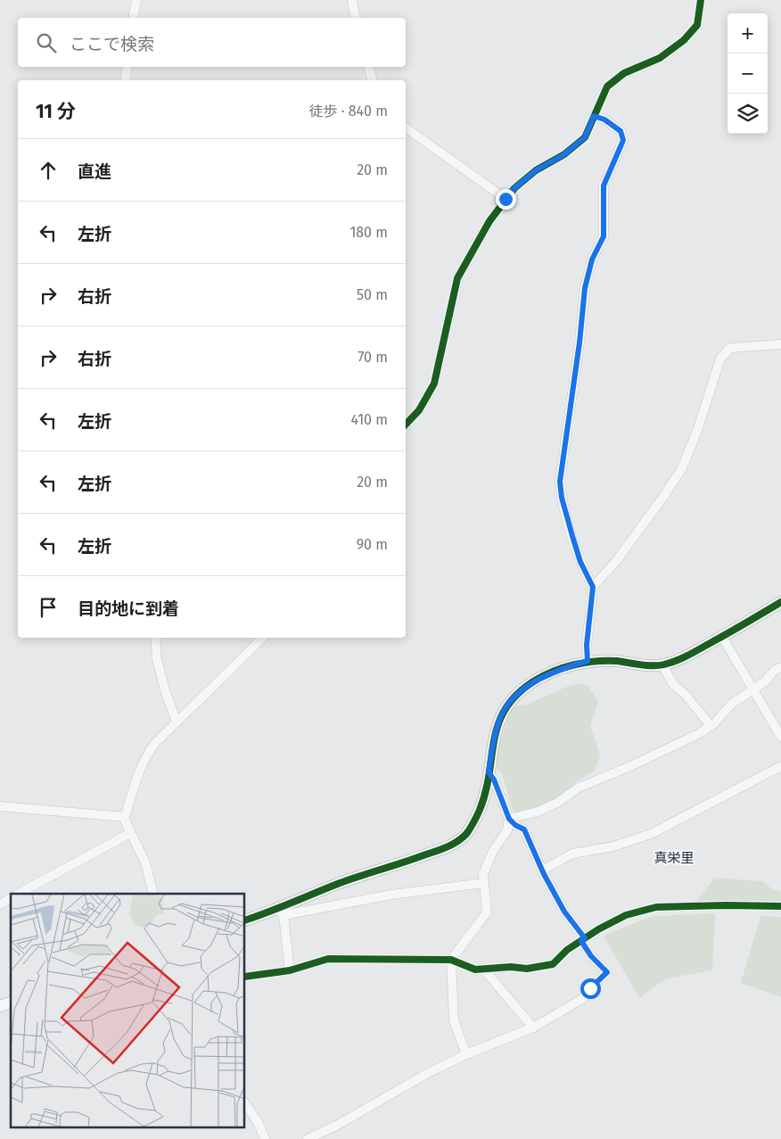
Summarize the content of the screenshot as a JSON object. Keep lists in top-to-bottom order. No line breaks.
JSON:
{"districts":["真栄里"],"page":{"map_buttons":["+","−"],"search":"ここで検索","heading":["11 分","徒歩 · 840 m"],"list":[["直進","20 m"],["左折","180 m"],["右折","50 m"],["右折","70 m"],["左折","410 m"],["左折","20 m"],["左折","90 m"],"目的地に到着"]}}
